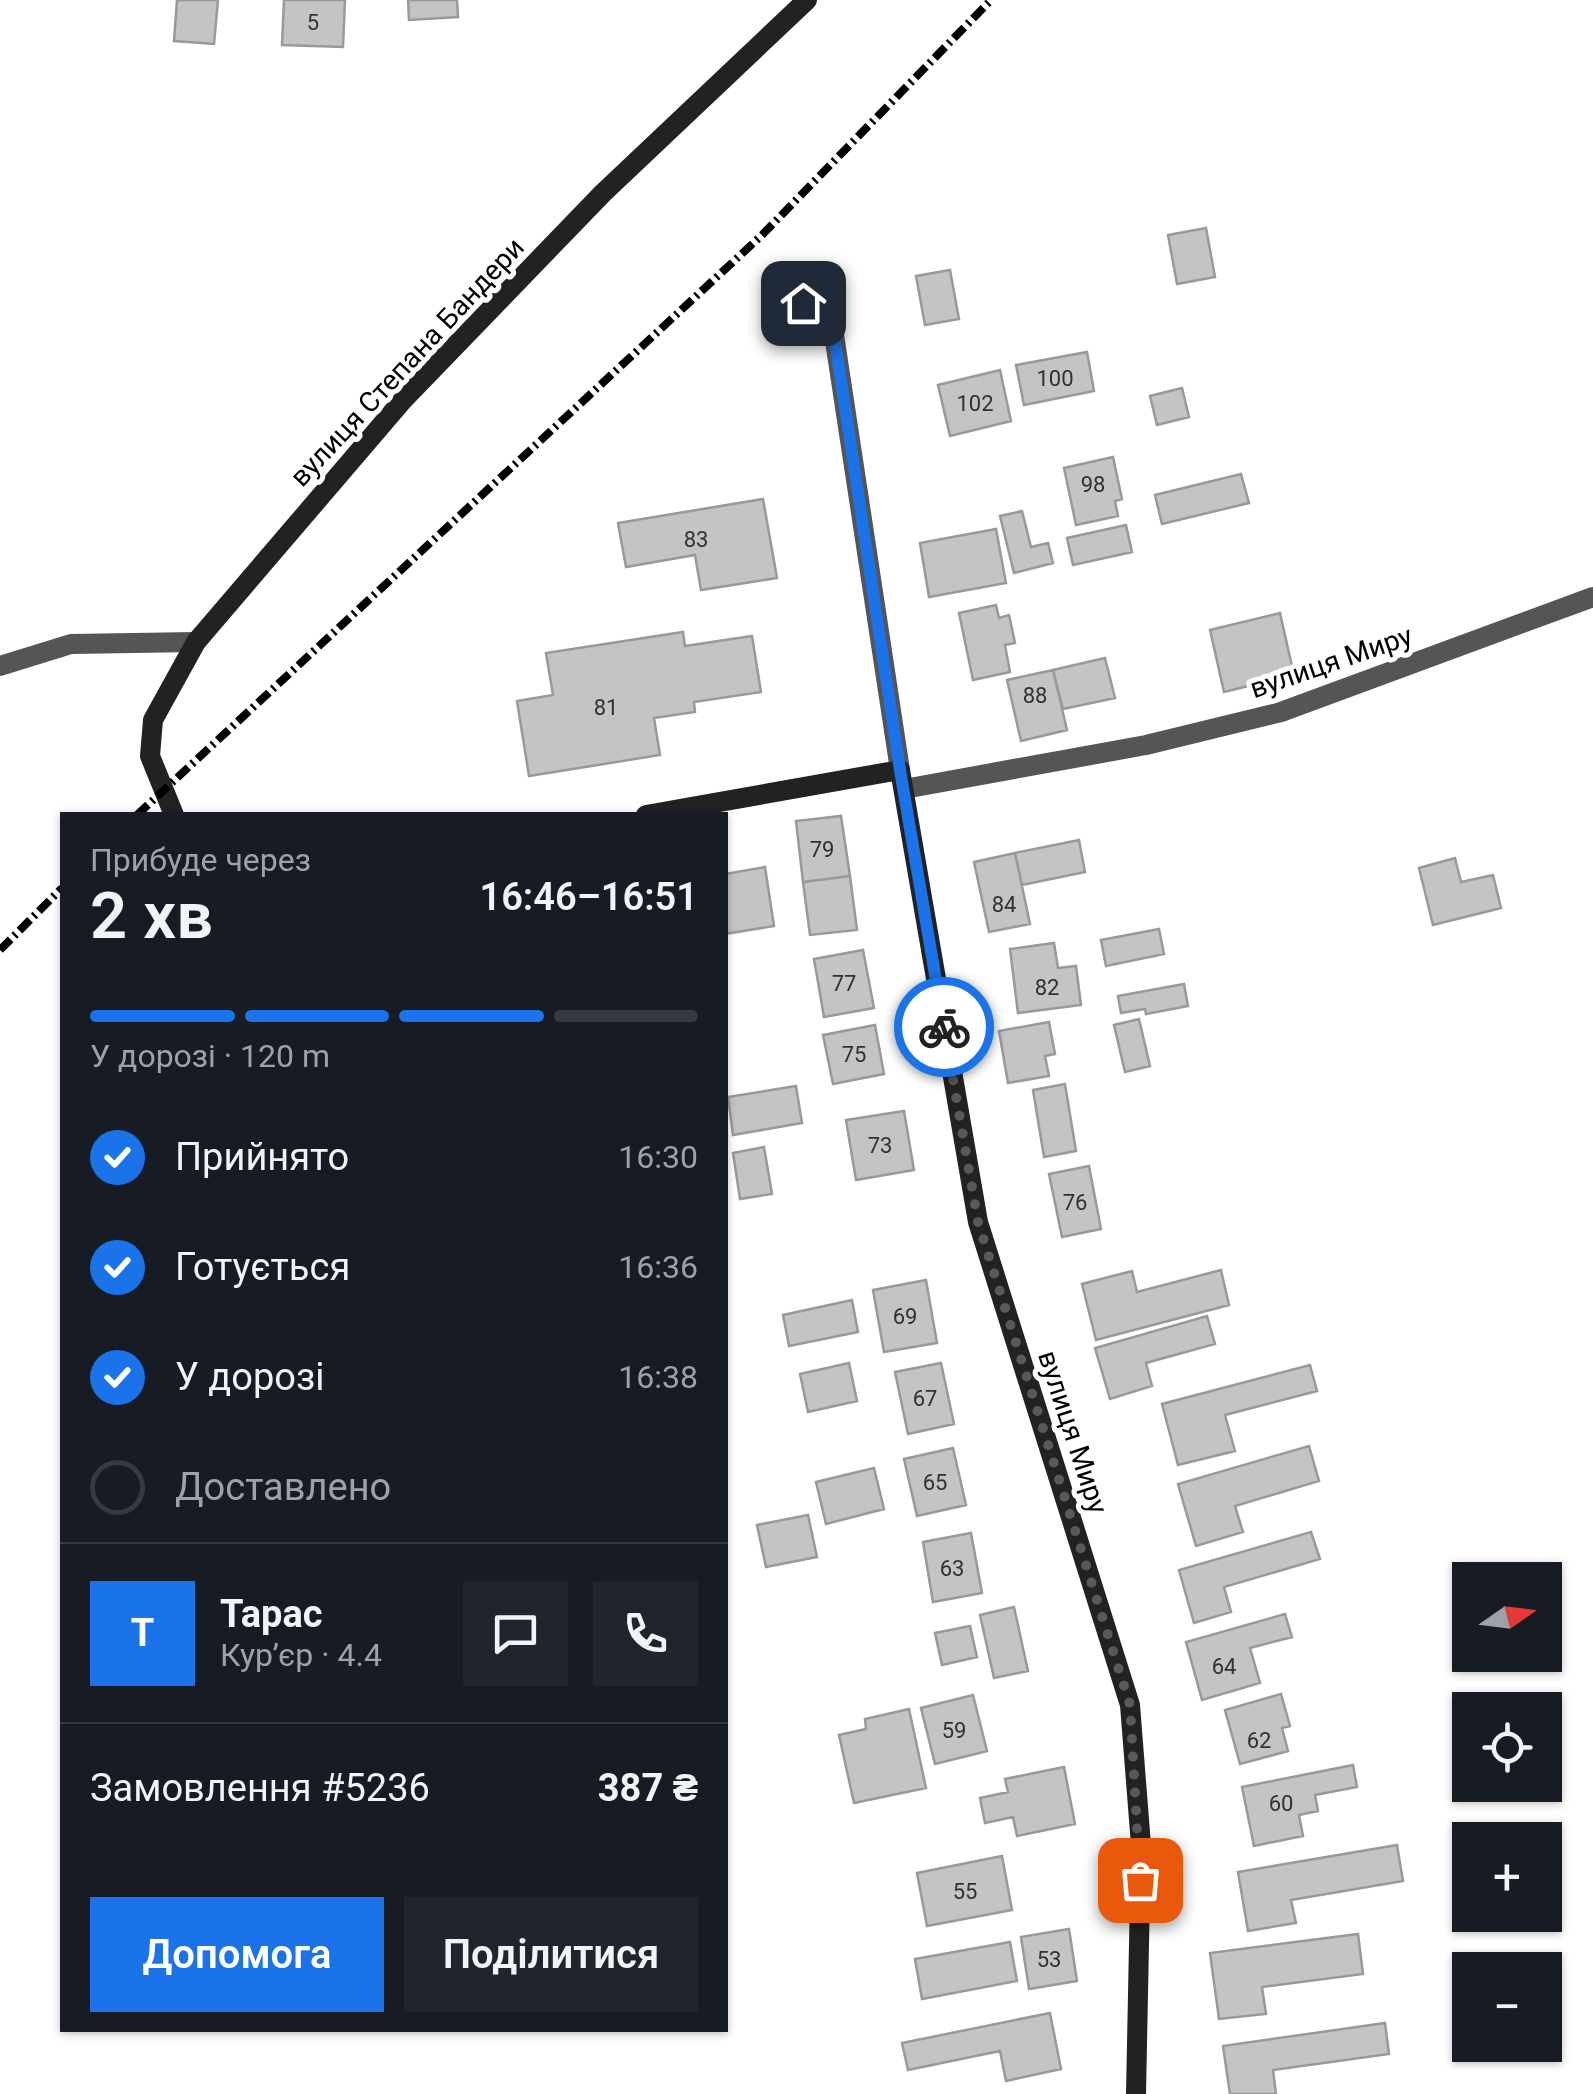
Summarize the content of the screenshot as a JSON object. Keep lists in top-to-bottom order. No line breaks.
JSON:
{"streets":{"street":["вулиця Степана Бандери","вулиця Миру"]},"house_numbers":["5","100","102","98","83","88","81","79","84","77","82","75","73","76","69","67","65","63","64","59","62","60","55","53"],"north":"right","page":{"heading":["2 хв","Прибуде через","16:46–16:51"],"panel":["Тарас","Кур’єр · 4.4","Замовлення #5236","387 ₴"],"bar":"У дорозі · 120 m","list":[["Прийнято","16:30"],["Готується","16:36"],["У дорозі","16:38"],"Доставлено"],"map_buttons":["+","−"],"round":"Т","buttons":["Допомога","Поділитися"]}}
